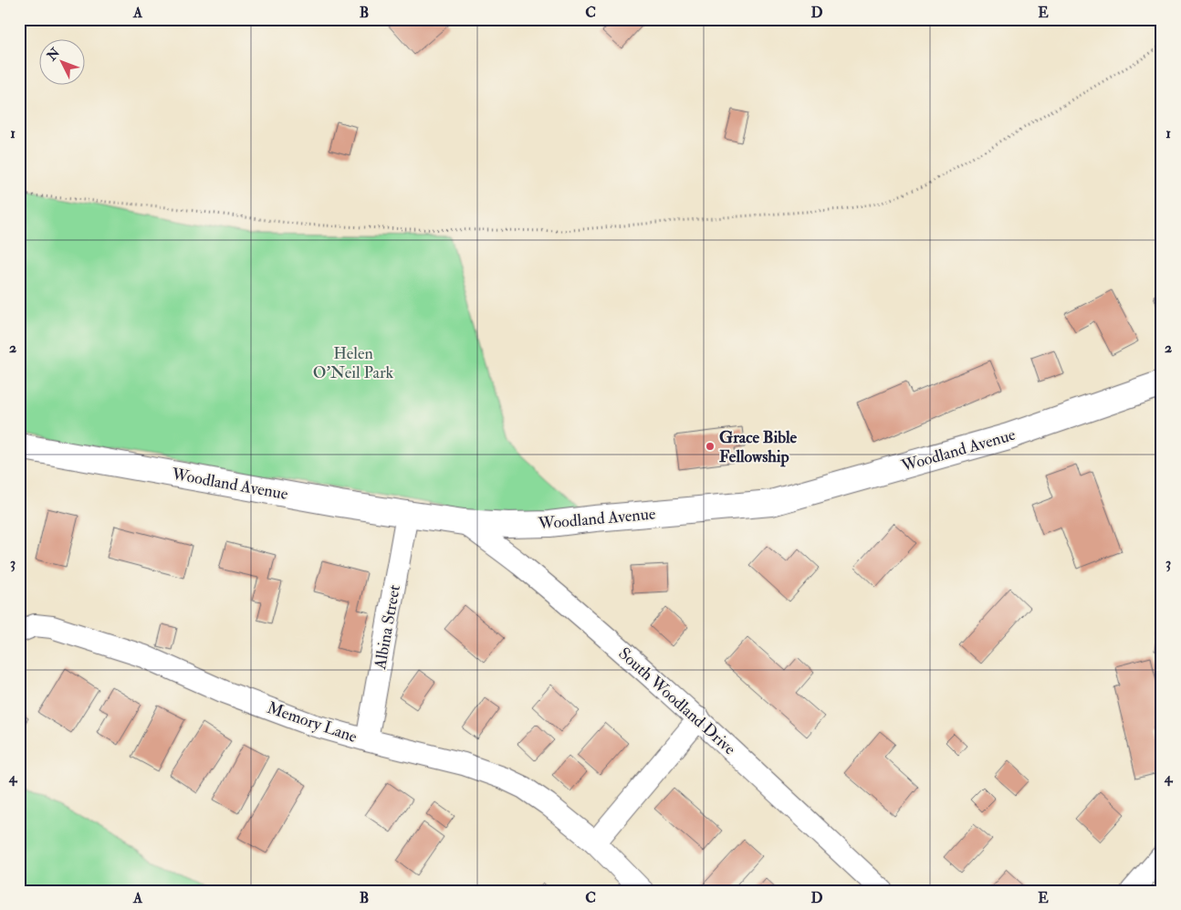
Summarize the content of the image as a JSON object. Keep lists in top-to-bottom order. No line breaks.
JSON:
{"streets":{"street":["Woodland Avenue","Albina Street","South Woodland Drive","Memory Lane"]},"crossings":[["Woodland Avenue","Albina Street"],["Woodland Avenue","South Woodland Drive"],["Albina Street","Memory Lane"]],"parks":["Helen O'Neil Park"],"places":["Grace Bible Fellowship"],"north":"top left","grid":{"columns":["A","B","C","D","E"],"rows":["1","2","3","4"]}}
